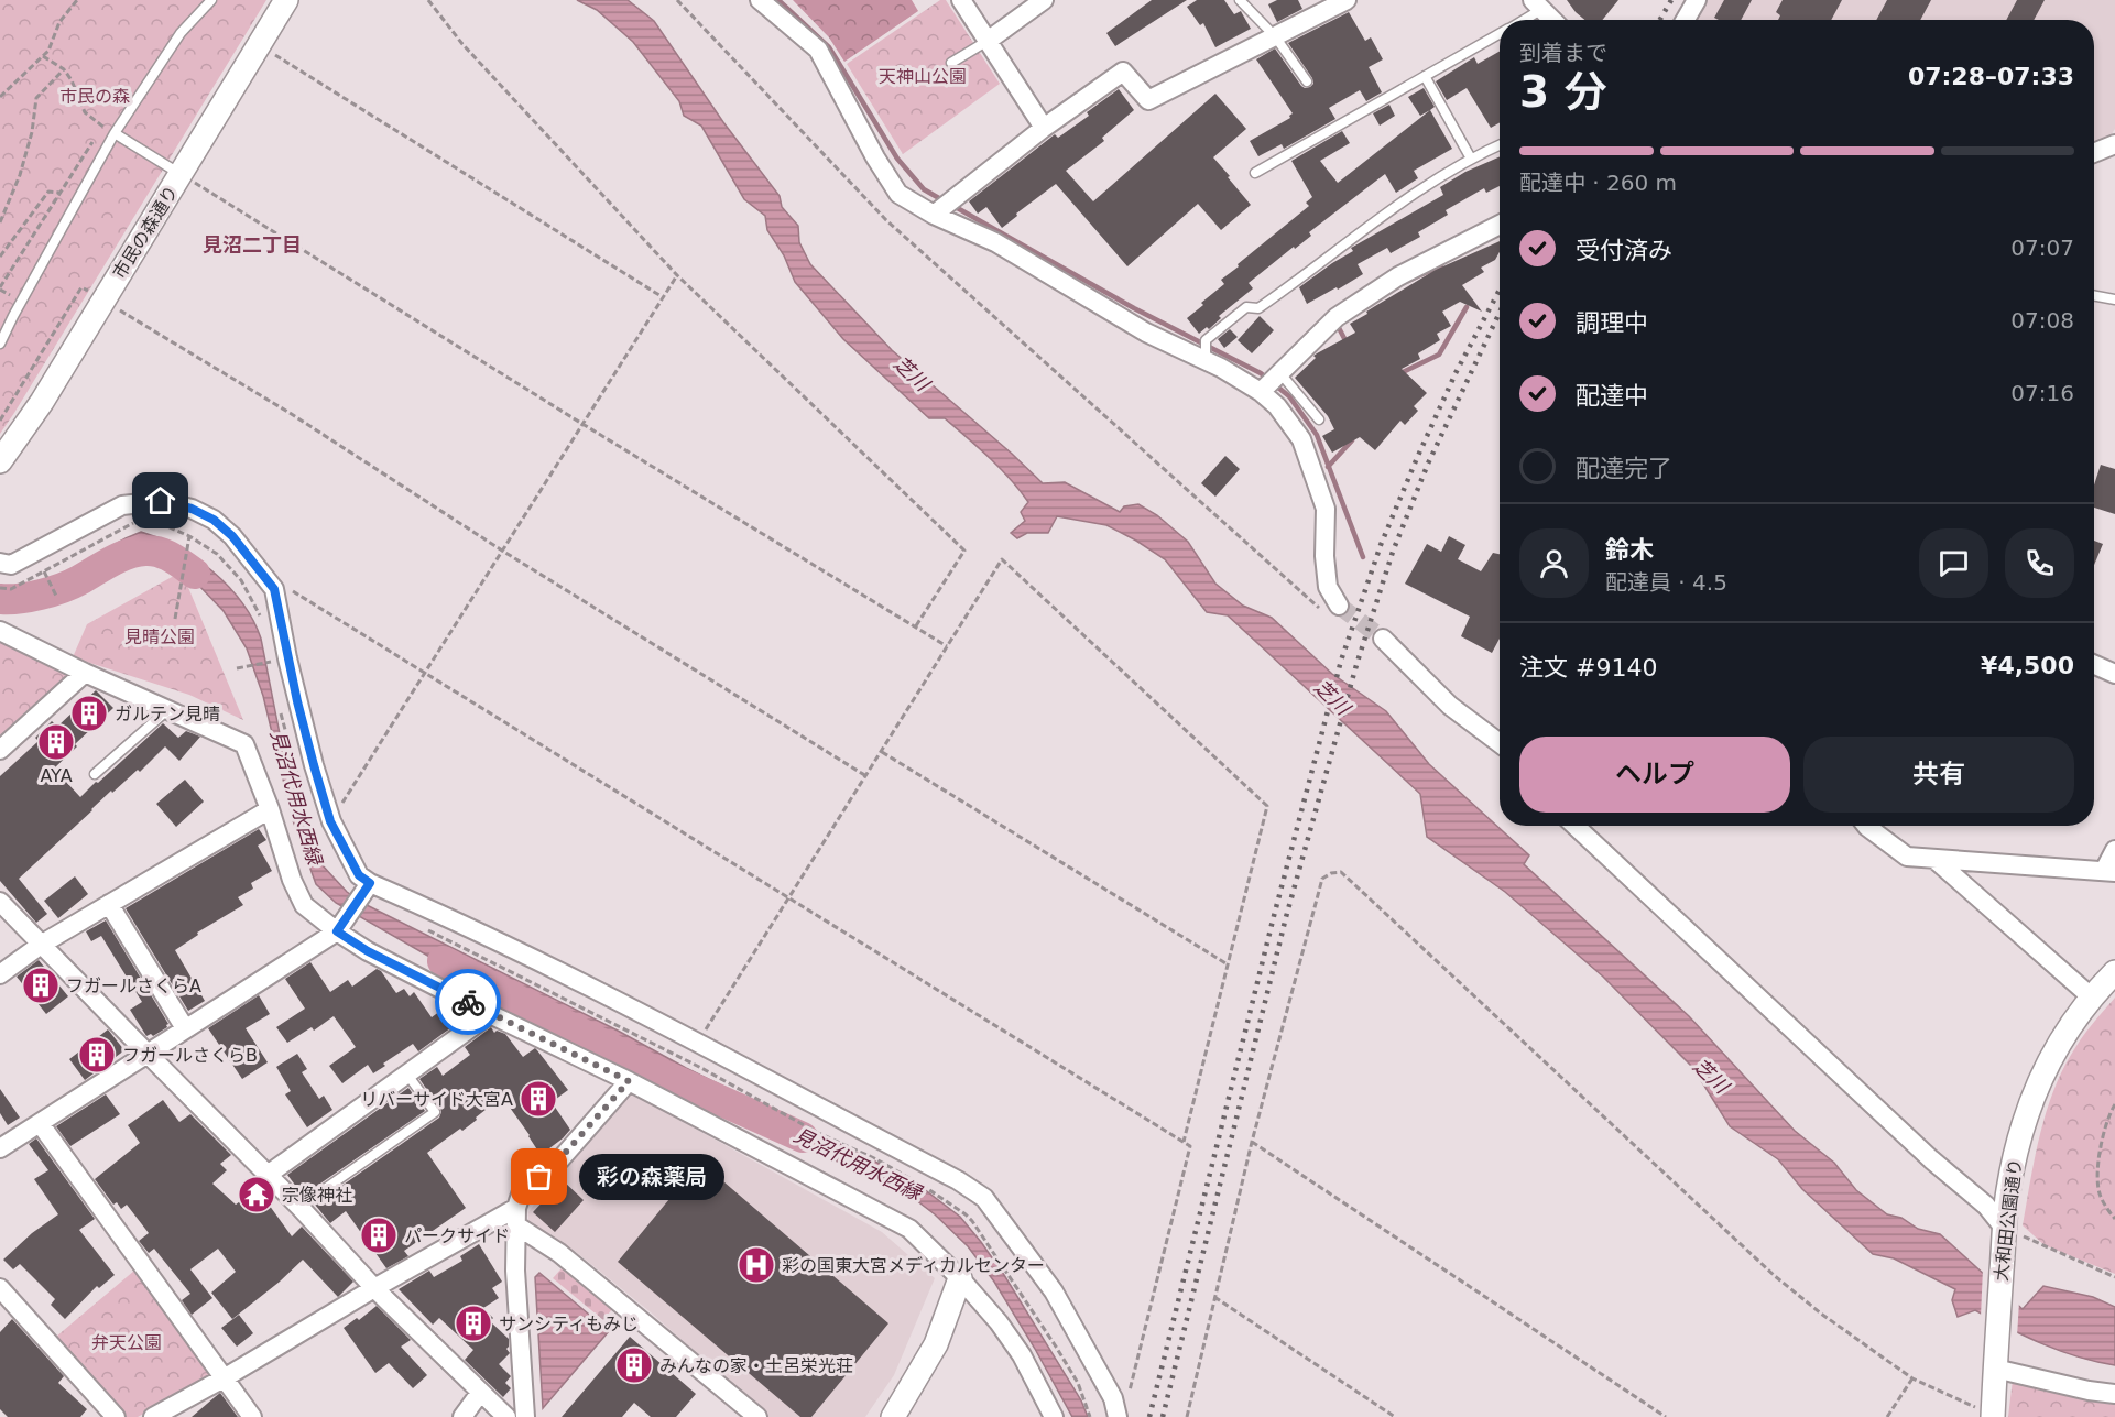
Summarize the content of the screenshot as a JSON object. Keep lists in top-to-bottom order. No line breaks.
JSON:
{"streets":{"street":["市民の森通り","大和田公園通り"]},"districts":["見沼二丁目"],"water":["芝川","見沼代用水西緑","見沼代用水西縁"],"parks":["天神山公園","市民の森","見晴公園","弁天公園"],"places":{"building":["ガルテン見晴","AYA","フガールさくらA","フガールさくらB","リバーサイド大宮A","パークサイド","サンシティもみじ","みんなの家・土呂栄光荘"],"other":["彩の森薬局"],"temple":["宗像神社"],"hospital":["彩の国東大宮メディカルセンター"]},"page":{"heading":["3 分","到着まで","07:28–07:33"],"panel":["鈴木","配達員 · 4.5","注文 #9140","¥4,500"],"bar":"配達中 · 260 m","list":[["受付済み","07:07"],["調理中","07:08"],["配達中","07:16"],"配達完了"],"buttons":["ヘルプ","共有"],"bubble":"彩の森薬局"}}
